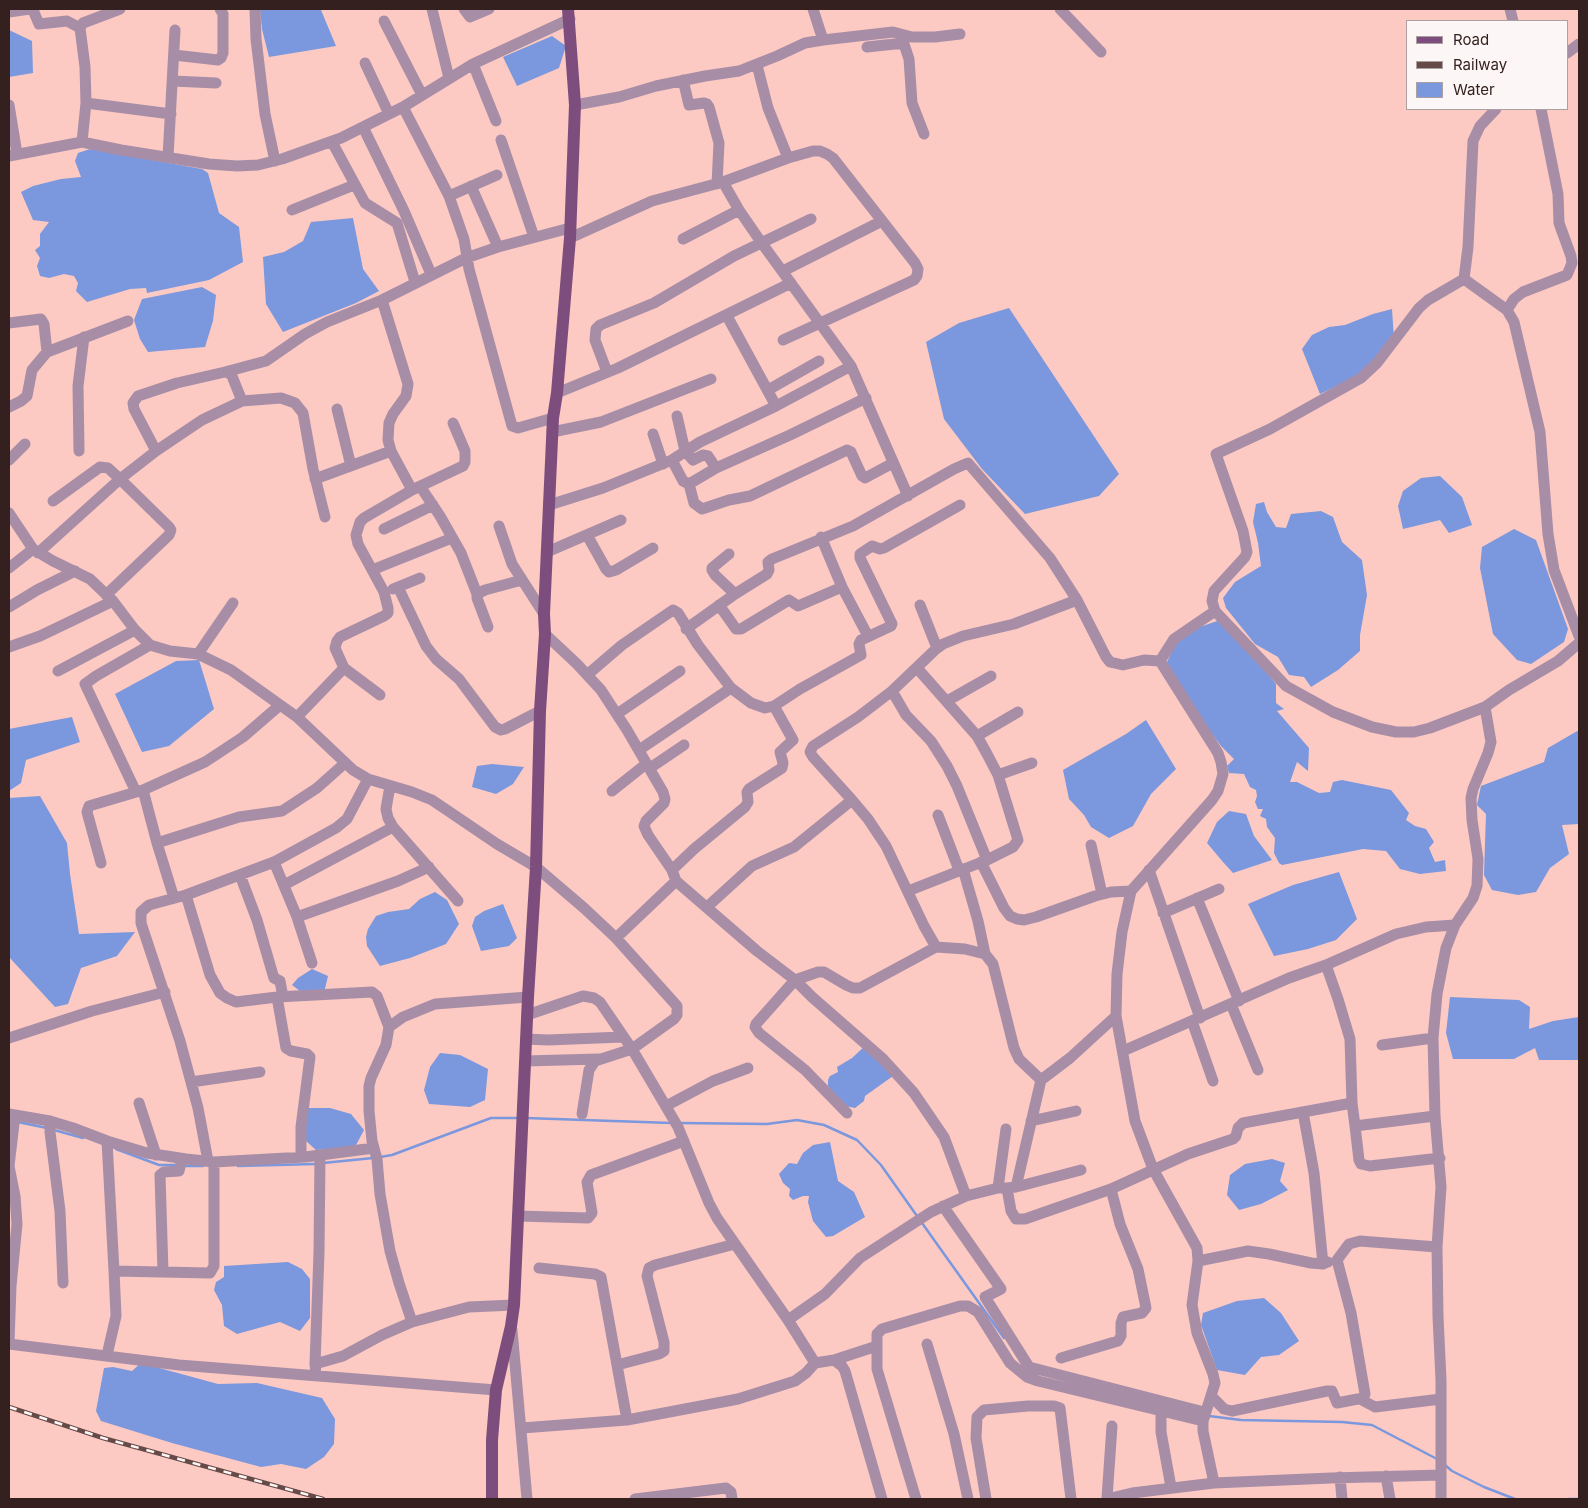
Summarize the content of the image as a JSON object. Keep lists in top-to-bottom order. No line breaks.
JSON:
{"legend":["Road","Railway","Water"]}
